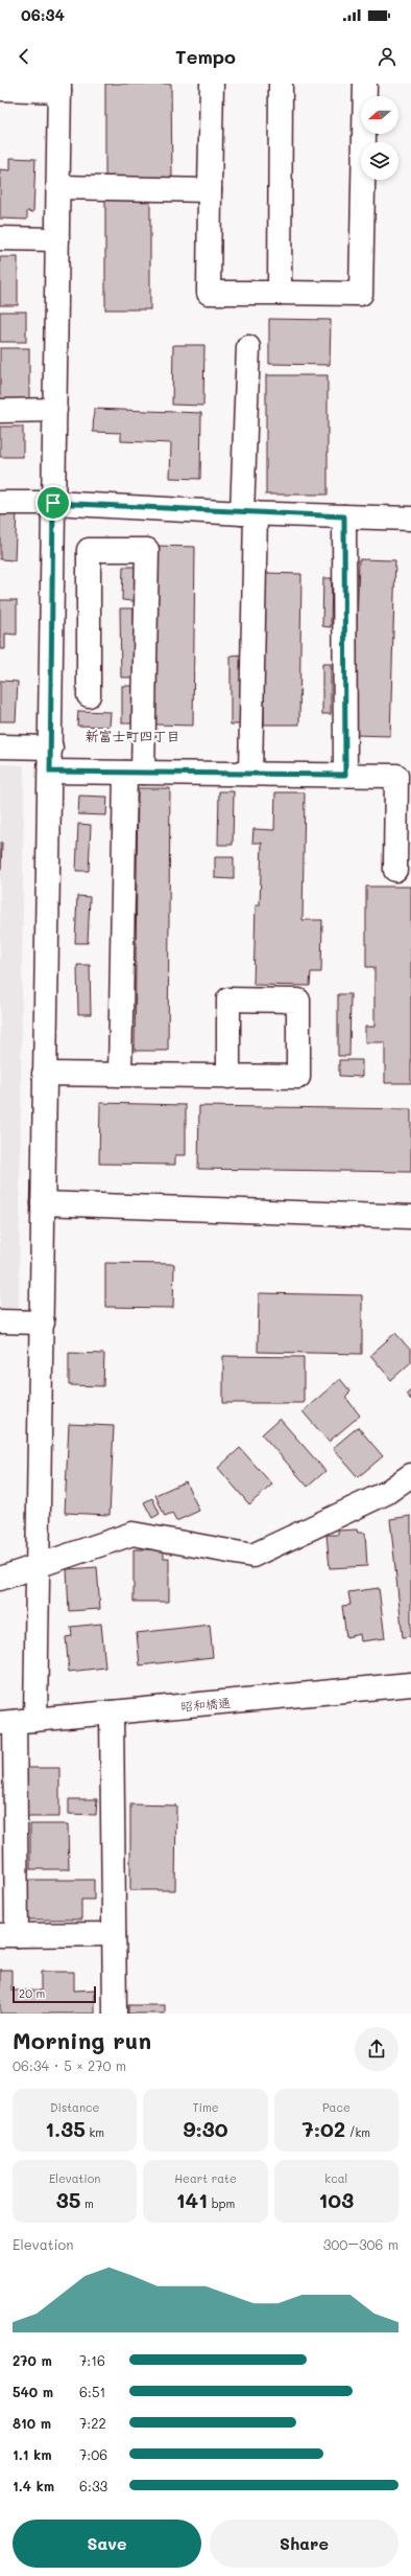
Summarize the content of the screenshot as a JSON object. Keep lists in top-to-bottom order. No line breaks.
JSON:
{"streets":{"street":["昭和橋通"]},"districts":["新富士町四丁目"],"scale_bar":"20 m","north":"left","page":{"status":"06:34","header":"Tempo","scale":"20 m","heading":["Morning run","06:34 · 5 × 270 m"],"stats":[["Distance","1.35 km"],["Time","9:30"],["Pace","7:02 /km"],["Elevation","35 m"],["Heart rate","141 bpm"],["kcal","103"]],"chart":["Elevation","300–306 m"],"list":[{"name":"270 m","note":"7:16"},{"name":"540 m","note":"6:51"},{"name":"810 m","note":"7:22"},{"name":"1.1 km","note":"7:06"},{"name":"1.4 km","note":"6:33"}],"buttons":["Save","Share"]}}
